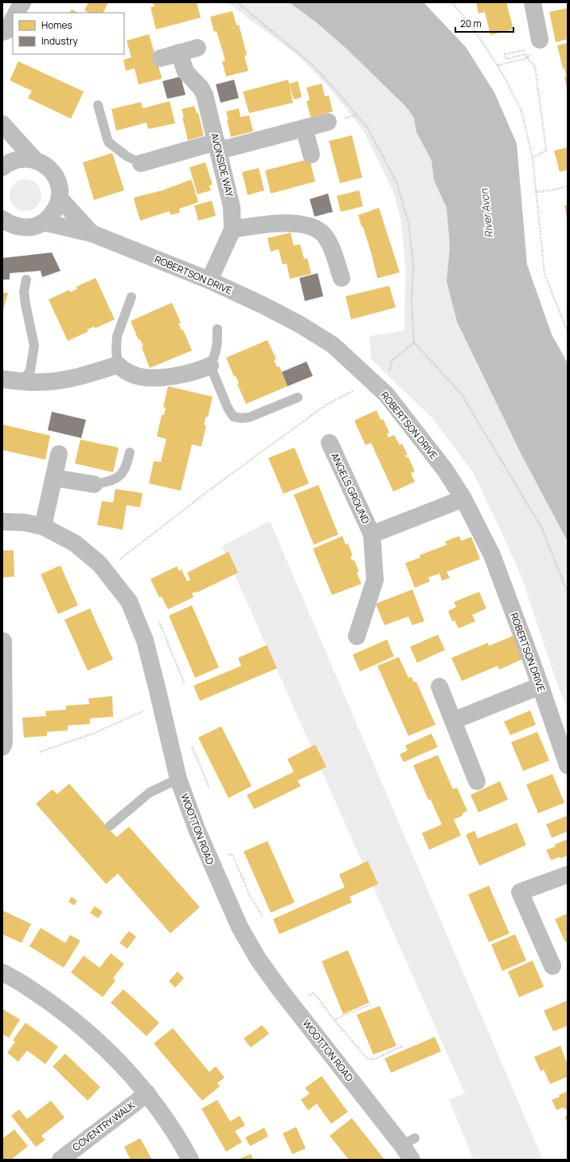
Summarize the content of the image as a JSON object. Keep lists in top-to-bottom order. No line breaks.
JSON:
{"streets":{"street":["AVONSIDE WAY","ROBERTSON DRIVE","ANGELS GROUND","WOOTTON ROAD","COVENTRY WALK"]},"crossings":[["AVONSIDE WAY","ROBERTSON DRIVE"],["ROBERTSON DRIVE","ANGELS GROUND"]],"water":["River Avon"],"legend":["Homes","Industry"],"scale_bar":"20 m"}
